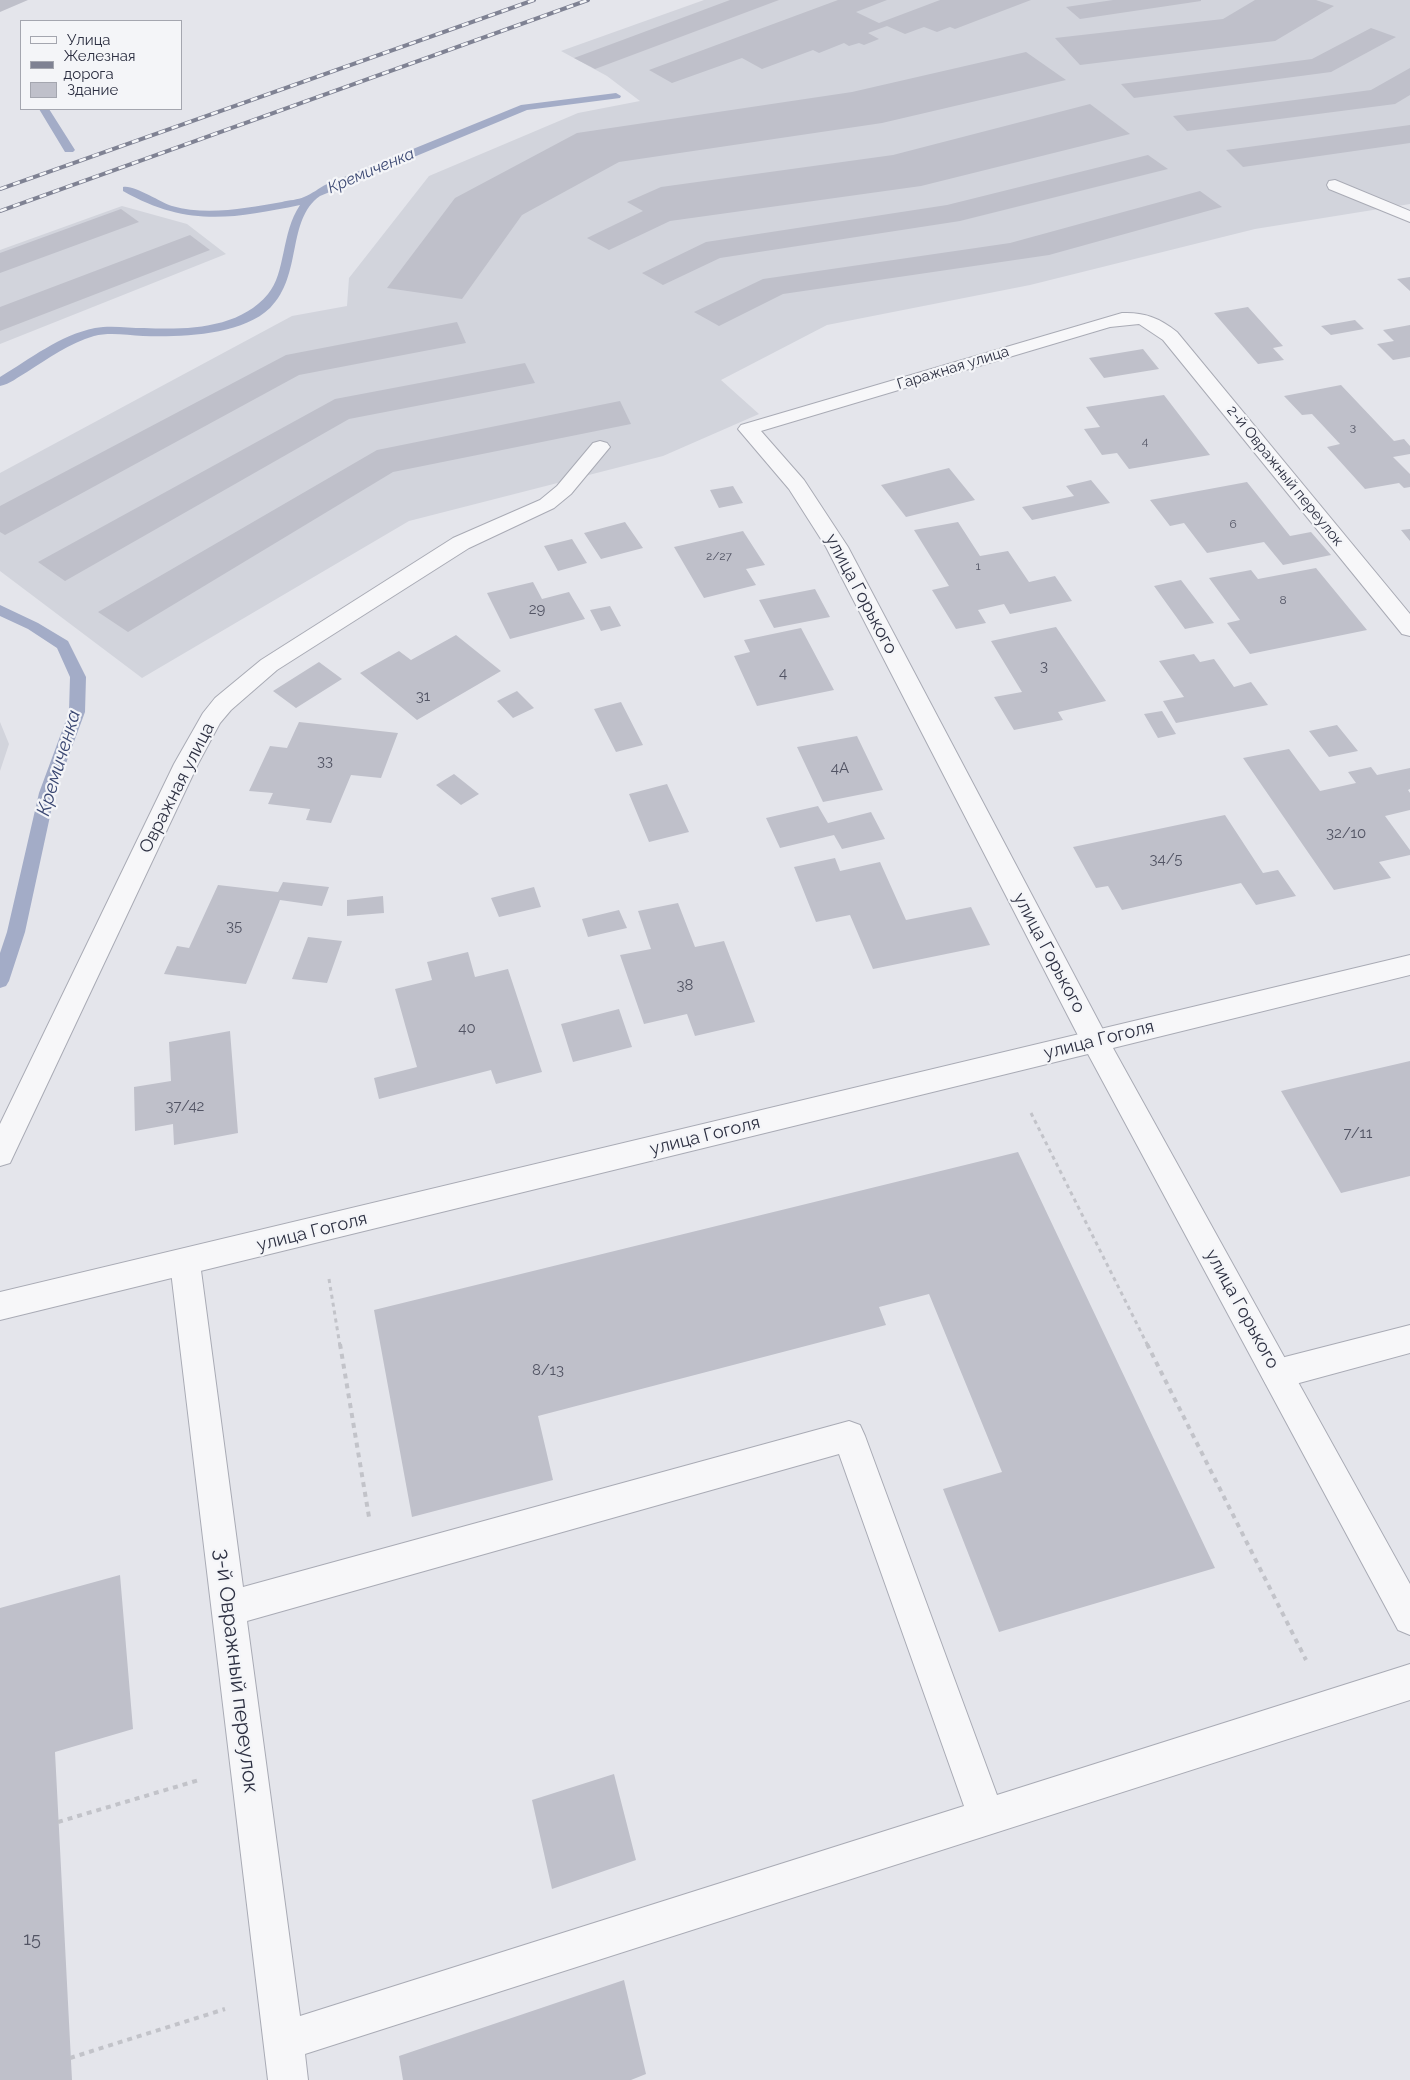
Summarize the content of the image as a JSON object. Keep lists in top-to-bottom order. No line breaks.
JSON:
{"streets":{"street":["Гаражная улица","2-й Овражный переулок","улица Горького","Овражная улица","улица Гоголя","3-й Овражный переулок"]},"crossings":[["Гаражная улица","2-й Овражный переулок"],["Гаражная улица","улица Горького"],["улица Горького","улица Гоголя"],["улица Гоголя","3-й Овражный переулок"]],"water":["Кремиченка"],"house_numbers":["3","4","6","2/27","1","8","29","3","4","31","33","4А","32/10","34/5","35","38","40","37/42","7/11","8/13","15"],"legend":["Улица","Железная дорога","Здание"]}
